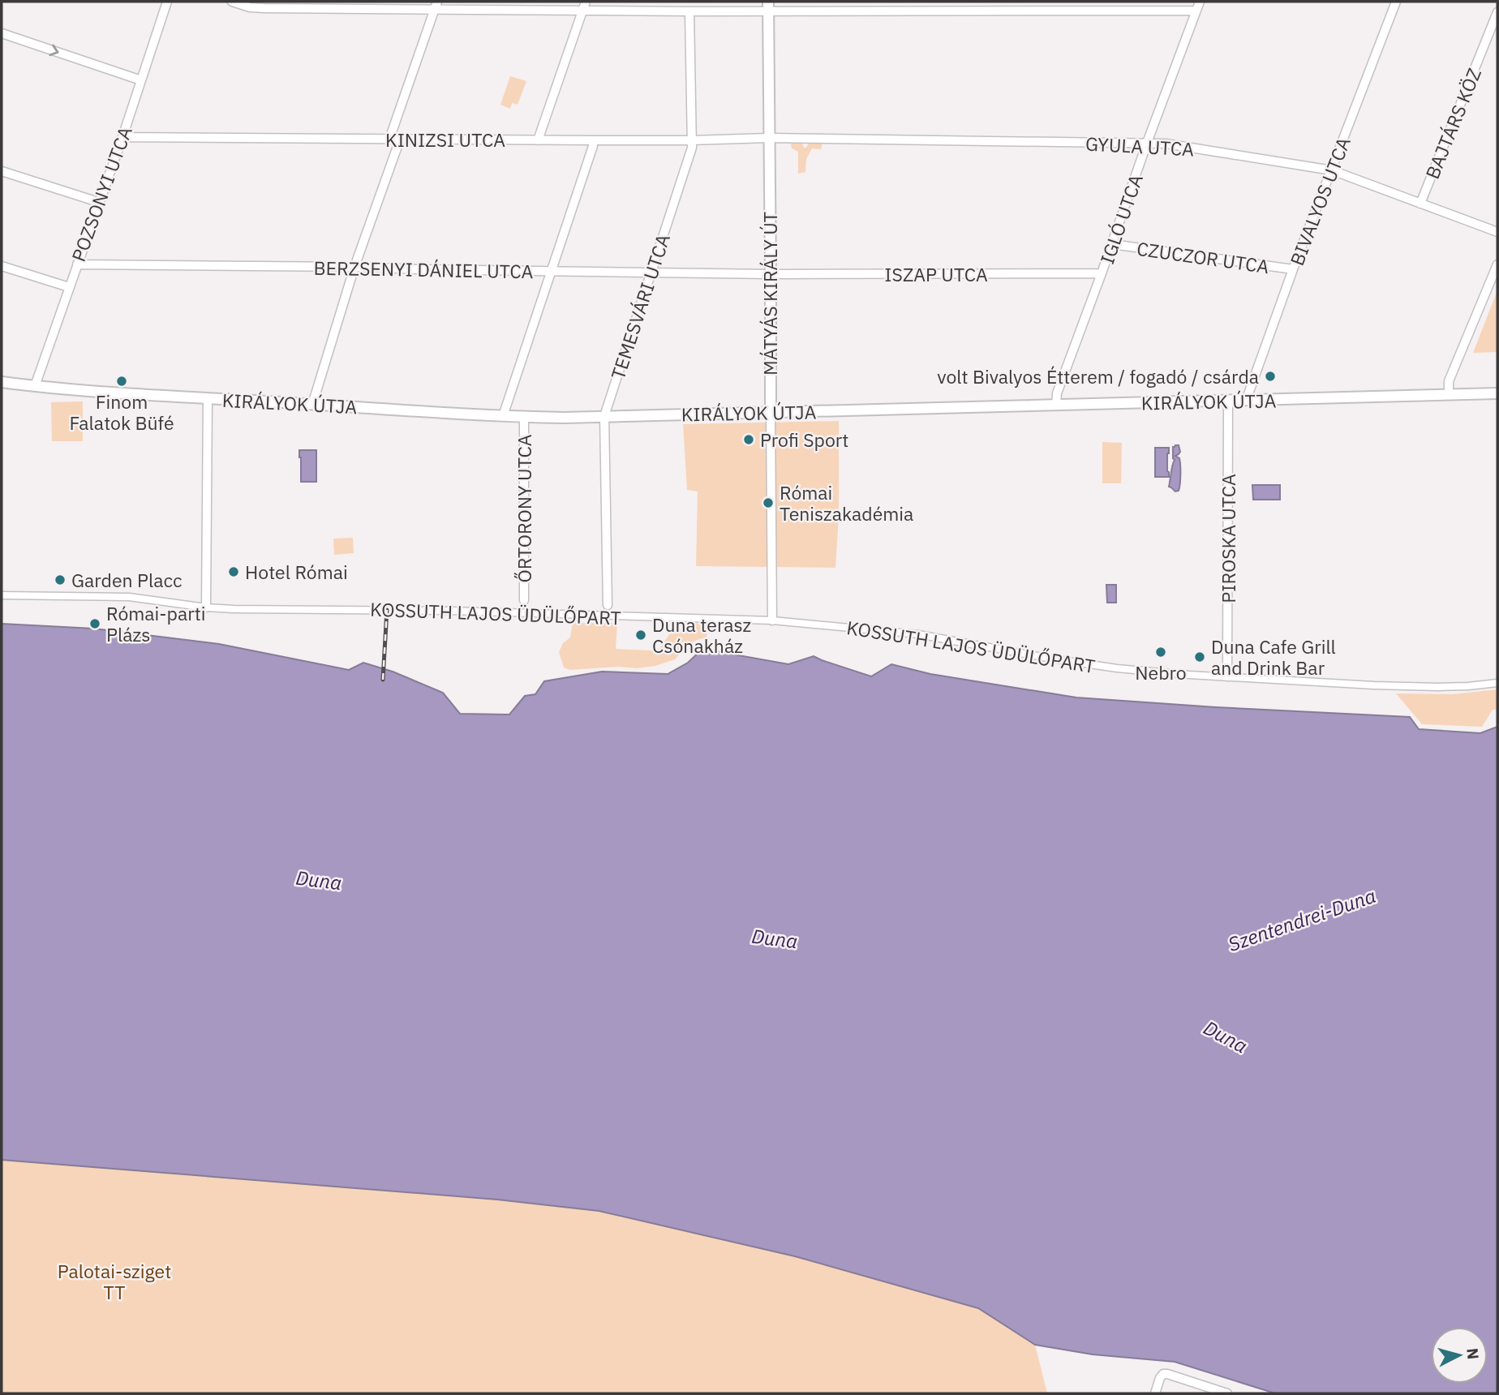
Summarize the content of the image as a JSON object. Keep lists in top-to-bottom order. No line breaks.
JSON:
{"streets":{"street":["BAJTÁRS KÖZ","KINIZSI UTCA","GYULA UTCA","POZSONYI UTCA","BIVALYOS UTCA","IGLÓ UTCA","CZUCZOR UTCA","BERZSENYI DÁNIEL UTCA","ISZAP UTCA","MÁTYÁS KIRÁLY ÚT","TEMESVÁRI UTCA","KIRÁLYOK ÚTJA","ŐRTORONY UTCA","PIROSKA UTCA","KOSSUTH LAJOS ÜDÜLŐPART"]},"crossings":[["BAJTÁRS KÖZ","GYULA UTCA"],["KINIZSI UTCA","GYULA UTCA"],["KINIZSI UTCA","POZSONYI UTCA"],["KINIZSI UTCA","MÁTYÁS KIRÁLY ÚT"],["KINIZSI UTCA","TEMESVÁRI UTCA"],["GYULA UTCA","BIVALYOS UTCA"],["GYULA UTCA","IGLÓ UTCA"],["GYULA UTCA","MÁTYÁS KIRÁLY ÚT"],["POZSONYI UTCA","BERZSENYI DÁNIEL UTCA"],["POZSONYI UTCA","KIRÁLYOK ÚTJA"],["BIVALYOS UTCA","CZUCZOR UTCA"],["BIVALYOS UTCA","KIRÁLYOK ÚTJA"],["IGLÓ UTCA","CZUCZOR UTCA"],["IGLÓ UTCA","ISZAP UTCA"],["IGLÓ UTCA","KIRÁLYOK ÚTJA"],["BERZSENYI DÁNIEL UTCA","ISZAP UTCA"],["BERZSENYI DÁNIEL UTCA","MÁTYÁS KIRÁLY ÚT"],["BERZSENYI DÁNIEL UTCA","TEMESVÁRI UTCA"],["ISZAP UTCA","MÁTYÁS KIRÁLY ÚT"],["MÁTYÁS KIRÁLY ÚT","KIRÁLYOK ÚTJA"],["MÁTYÁS KIRÁLY ÚT","KOSSUTH LAJOS ÜDÜLŐPART"],["TEMESVÁRI UTCA","KIRÁLYOK ÚTJA"],["KIRÁLYOK ÚTJA","ŐRTORONY UTCA"],["KIRÁLYOK ÚTJA","PIROSKA UTCA"],["PIROSKA UTCA","KOSSUTH LAJOS ÜDÜLŐPART"]],"water":["Duna","Szentendrei-Duna"],"parks":["Palotai-sziget TT"],"places":["volt Bivalyos Étterem / fogadó / csárda","Finom Falatok Büfé","Profi Sport","Római Teniszakadémia","Hotel Római","Garden Placc","Római-parti Plázs","Duna terasz Csónakház","Nebro","Duna Cafe Grill and Drink Bar"],"north":"right"}
